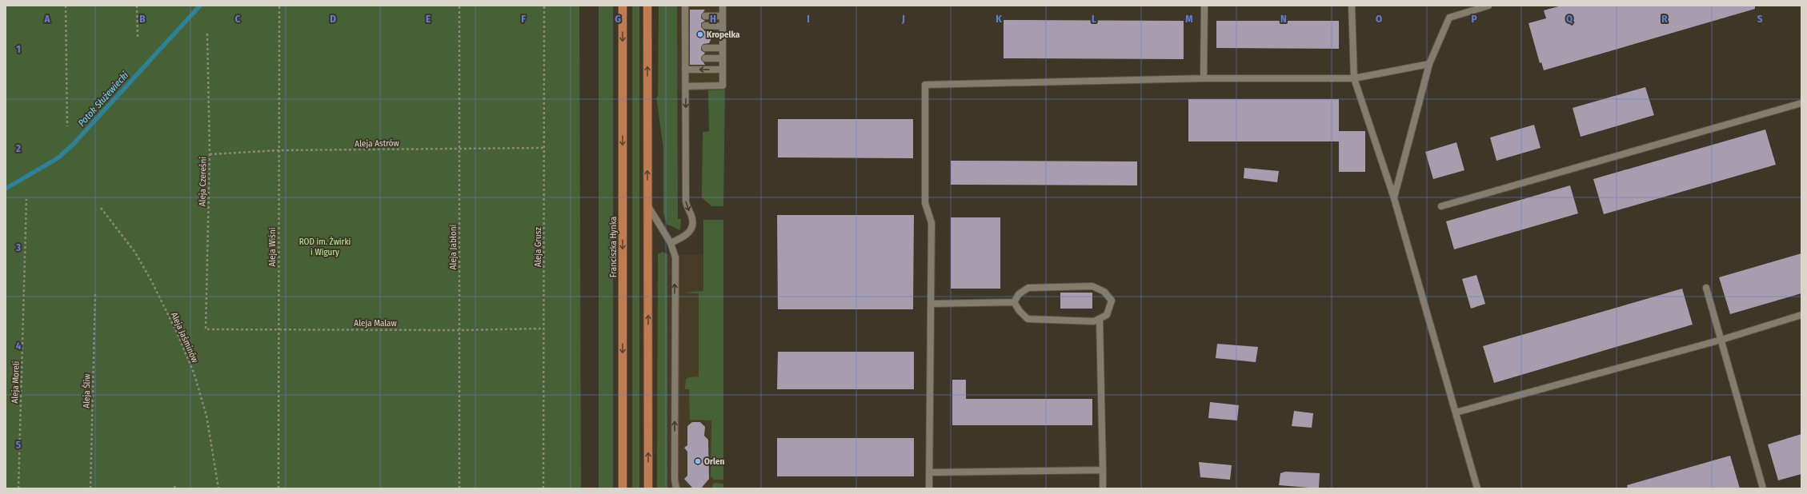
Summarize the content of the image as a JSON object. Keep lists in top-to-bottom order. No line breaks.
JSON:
{"streets":{"main road":["Franciszka Hynka"],"path":["Aleja Astrów","Aleja Czereśni","Aleja Wiśni","Aleja Jabłoni","Aleja Grusz","Aleja Malaw","Aleja Jaśminów","Aleja Moreli","Aleja Śliw"]},"crossings":[["Aleja Astrów","Aleja Czereśni"],["Aleja Astrów","Aleja Wiśni"],["Aleja Astrów","Aleja Jabłoni"],["Aleja Astrów","Aleja Grusz"],["Aleja Czereśni","Aleja Malaw"],["Aleja Wiśni","Aleja Malaw"],["Aleja Jabłoni","Aleja Malaw"],["Aleja Grusz","Aleja Malaw"]],"water":["Potok Służewiecki"],"parks":["ROD im. Żwirki i Wigury"],"places":["Kropelka","Orlen"],"grid":{"columns":["A","B","C","D","E","F","G","H","I","J","K","L","M","N","O","P","Q","R","S"],"rows":["1","2","3","4","5"]}}
